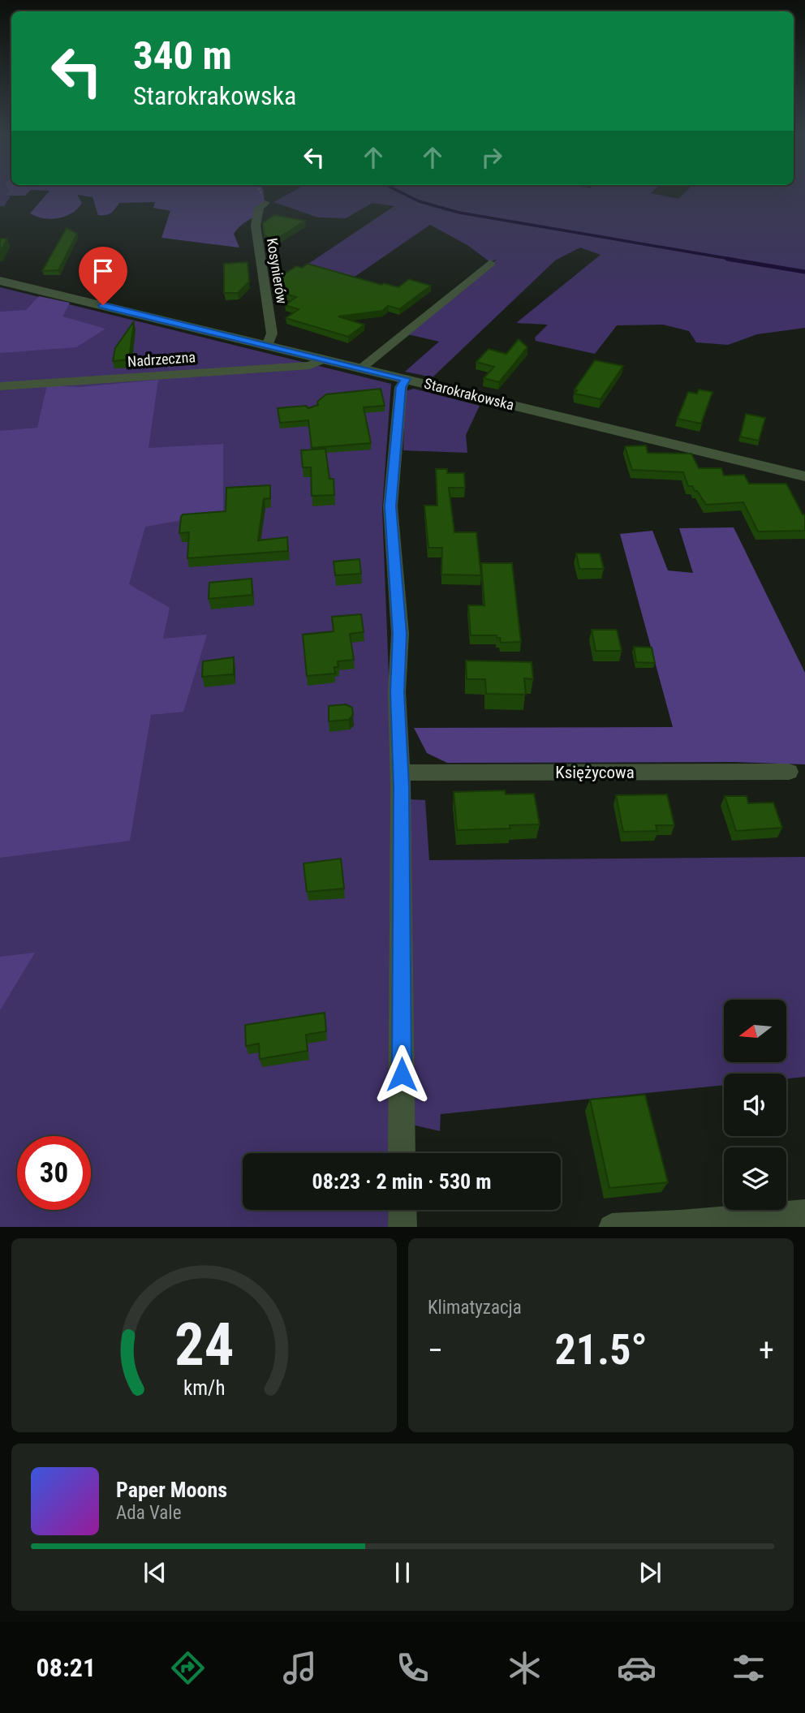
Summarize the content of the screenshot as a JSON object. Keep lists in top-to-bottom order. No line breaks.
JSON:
{"streets":{"street":["Kosynierów","Nadrzeczna","Starokrakowska","Księżycowa"]},"crossings":[["Kosynierów","Starokrakowska"],["Nadrzeczna","Starokrakowska"]],"north":"left","page":{"turn":["340 m","Starokrakowska"],"limit":"30","trip":"08:23 · 2 min · 530 m","tile":"Klimatyzacja","heat":["−","21.5°","+"],"song":["Paper Moons","Ada Vale"],"tabs":"08:21","gauge":["24","km/h"]}}
